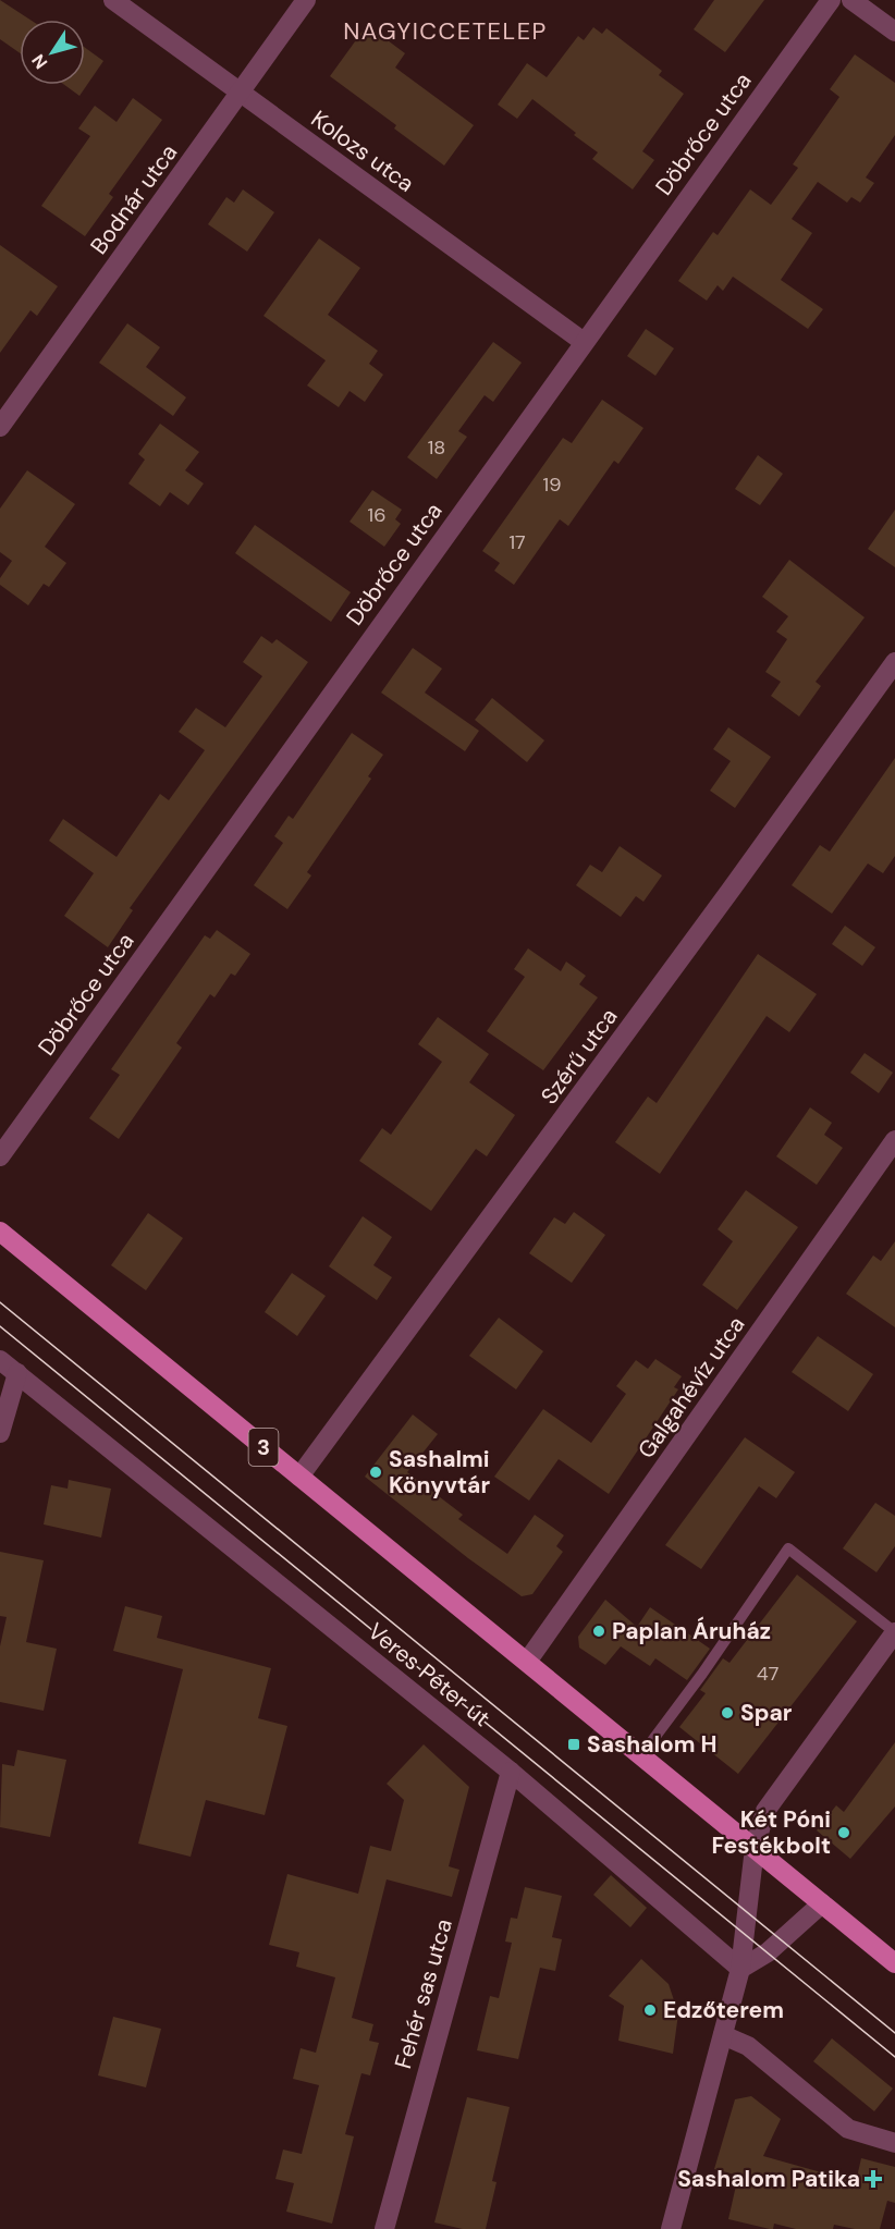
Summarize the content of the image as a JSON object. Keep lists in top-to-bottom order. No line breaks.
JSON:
{"streets":{"main road":["3"],"street":["Döbrőce utca","Kolozs utca","Bodnár utca","Szérű utca","Galgahévíz utca","Veres Péter út","Fehér sas utca"]},"crossings":[["Döbrőce utca","Kolozs utca"],["Kolozs utca","Bodnár utca"],["Szérű utca","3"],["Galgahévíz utca","3"],["Veres Péter út","Fehér sas utca"]],"districts":["NAGYICCETELEP"],"places":{"other":["Sashalmi Könyvtár","Paplan Áruház","Spar","Két Póni Festékbolt","Edzőterem"],"transit":["Sashalom H"],"health":["Sashalom Patika"]},"house_numbers":["18","19","16","17","47"],"north":"bottom left"}
